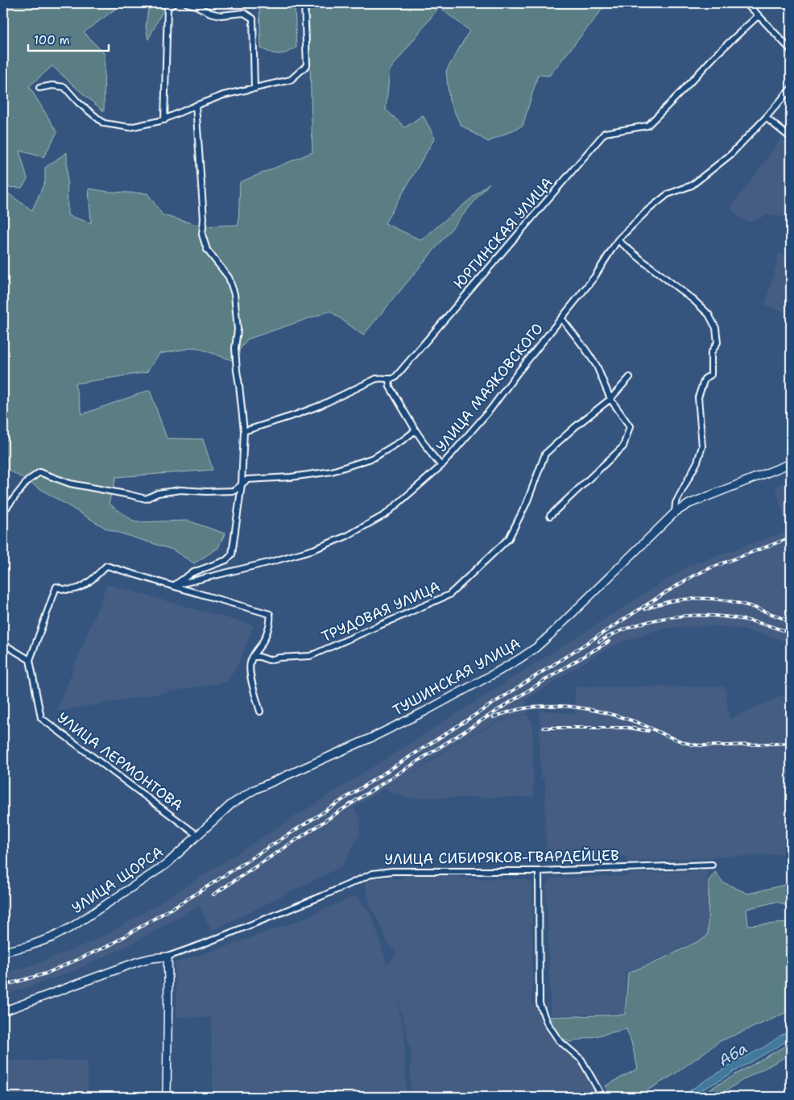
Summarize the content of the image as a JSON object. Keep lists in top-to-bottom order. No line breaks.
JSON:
{"streets":{"main road":["ТУШИНСКАЯ УЛИЦА","УЛИЦА СИБИРЯКОВ-ГВАРДЕЙЦЕВ","УЛИЦА ЩОРСА"],"street":["ЮРГИНСКАЯ УЛИЦА","УЛИЦА МАЯКОВСКОГО","ТРУДОВАЯ УЛИЦА","УЛИЦА ЛЕРМОНТОВА"]},"crossings":[["ТУШИНСКАЯ УЛИЦА","УЛИЦА ЩОРСА"],["УЛИЦА ЛЕРМОНТОВА","УЛИЦА ЩОРСА"]],"water":["Аба"],"scale_bar":"100 m"}
